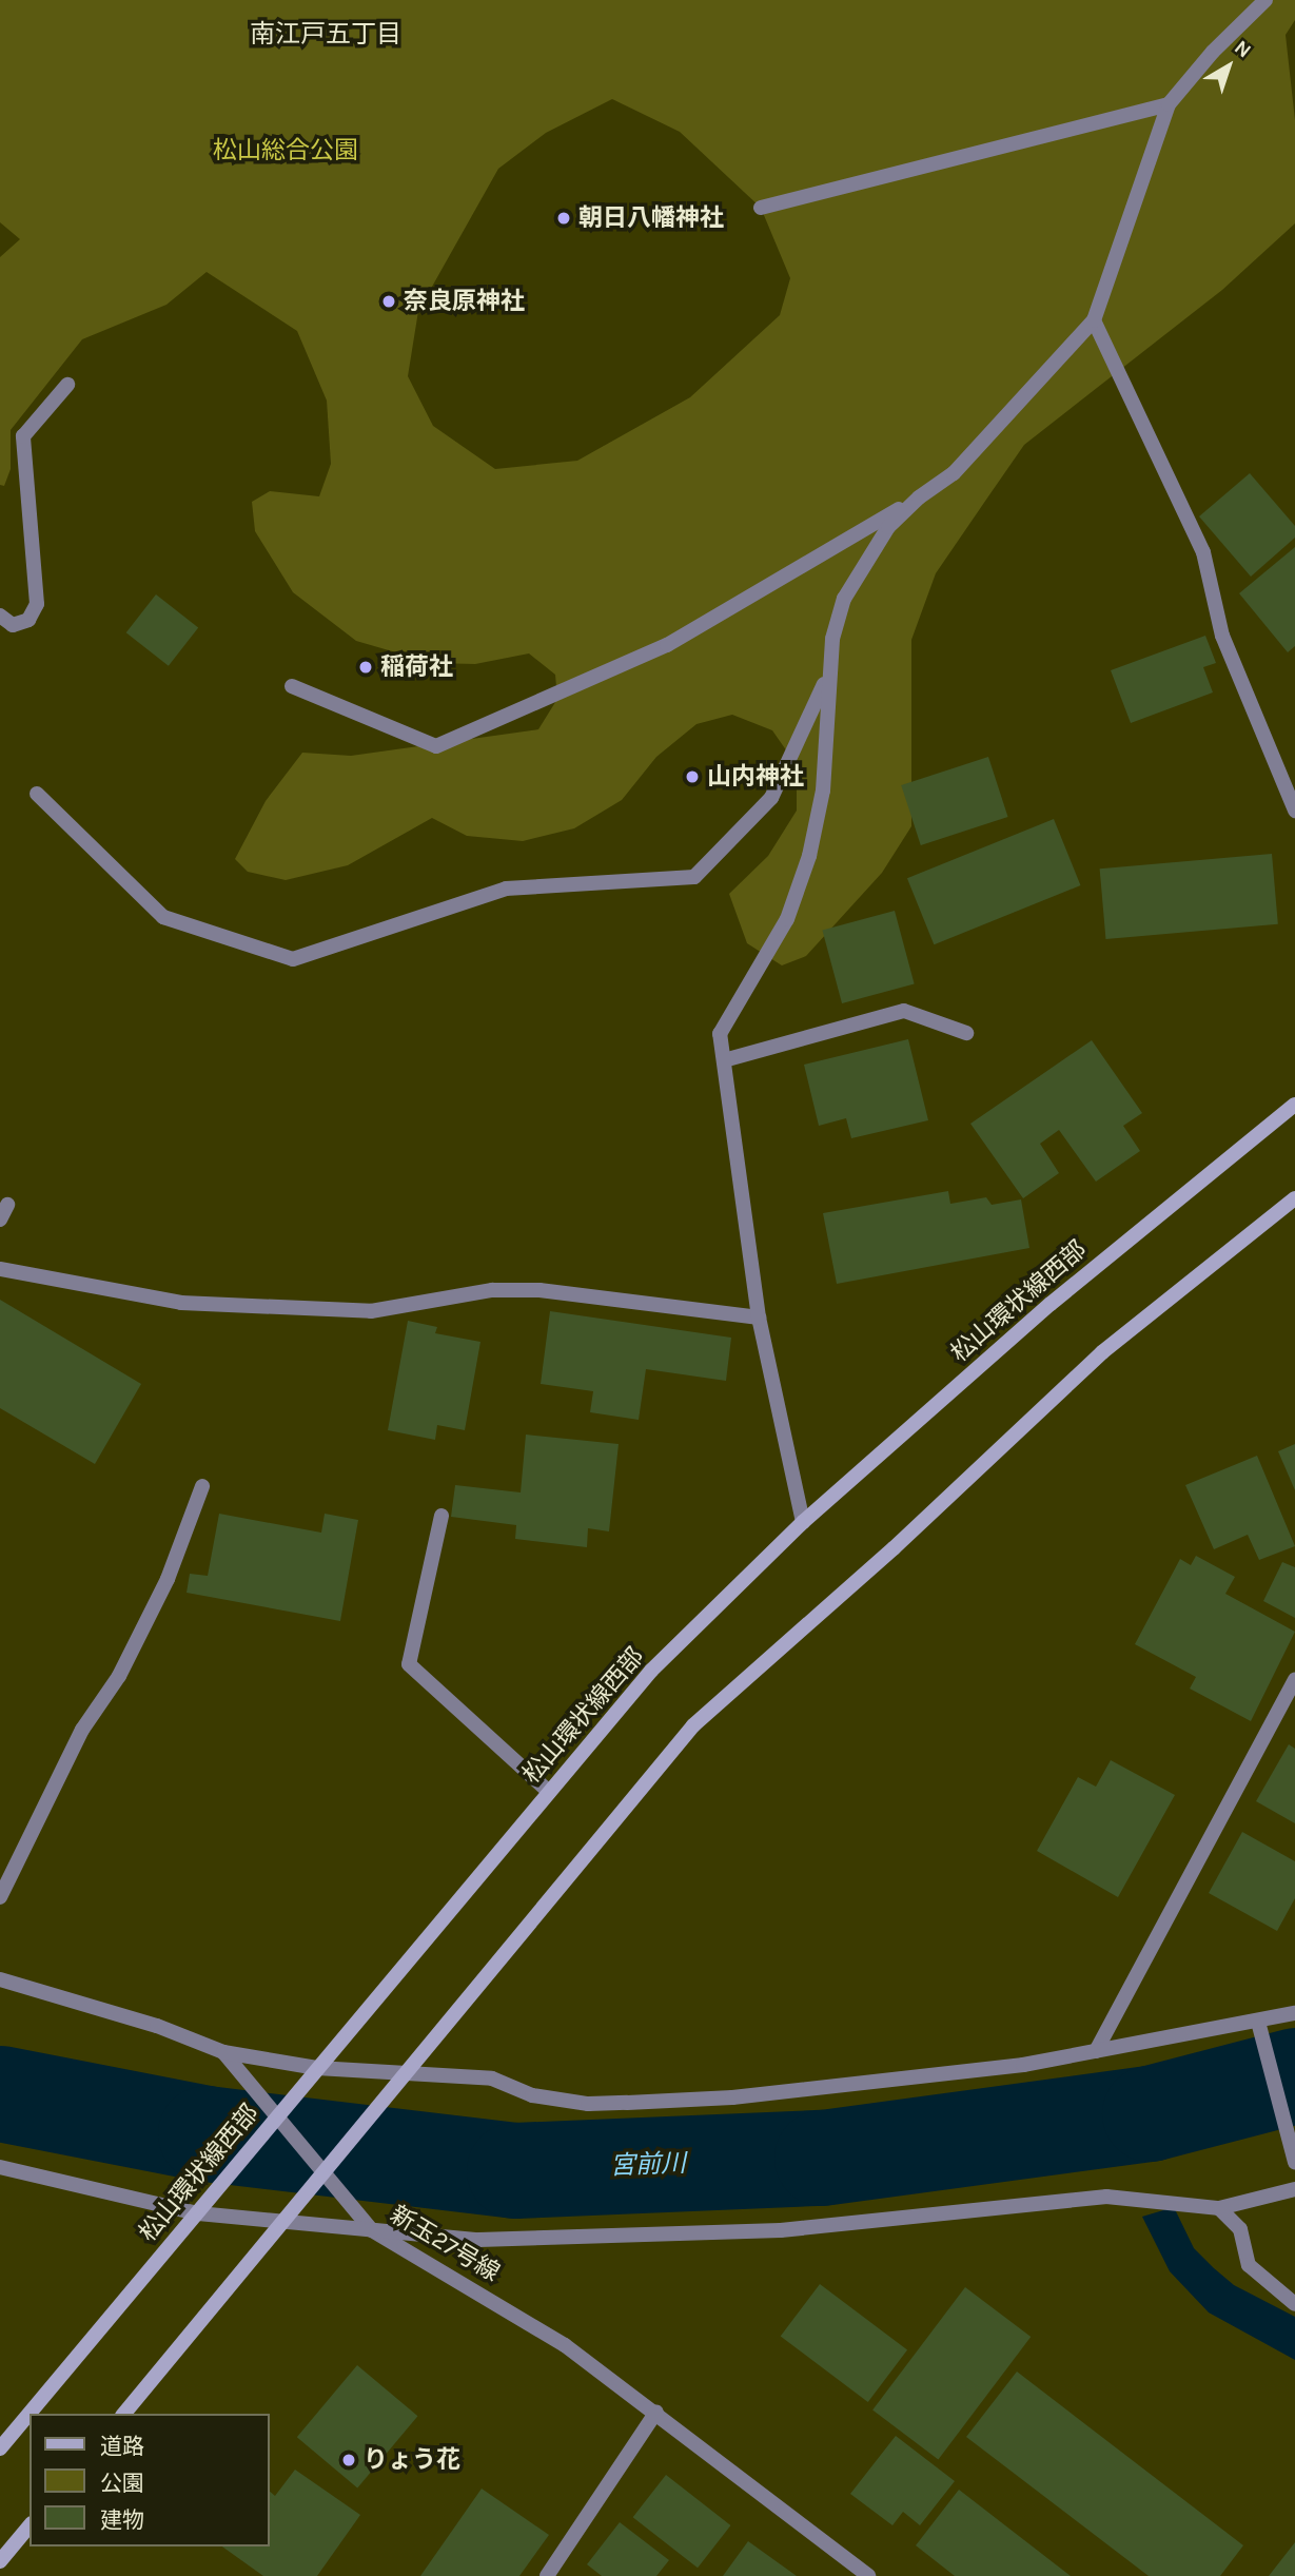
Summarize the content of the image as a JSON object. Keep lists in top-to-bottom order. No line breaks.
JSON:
{"streets":{"street":["松山環状線西部","新玉27号線"]},"crossings":[["松山環状線西部","新玉27号線"]],"districts":["南江戸五丁目"],"water":["宮前川"],"parks":["松山総合公園"],"places":["朝日八幡神社","奈良原神社","稲荷社","山内神社","りょう花"],"legend":["道路","公園","建物"],"north":"top right"}
